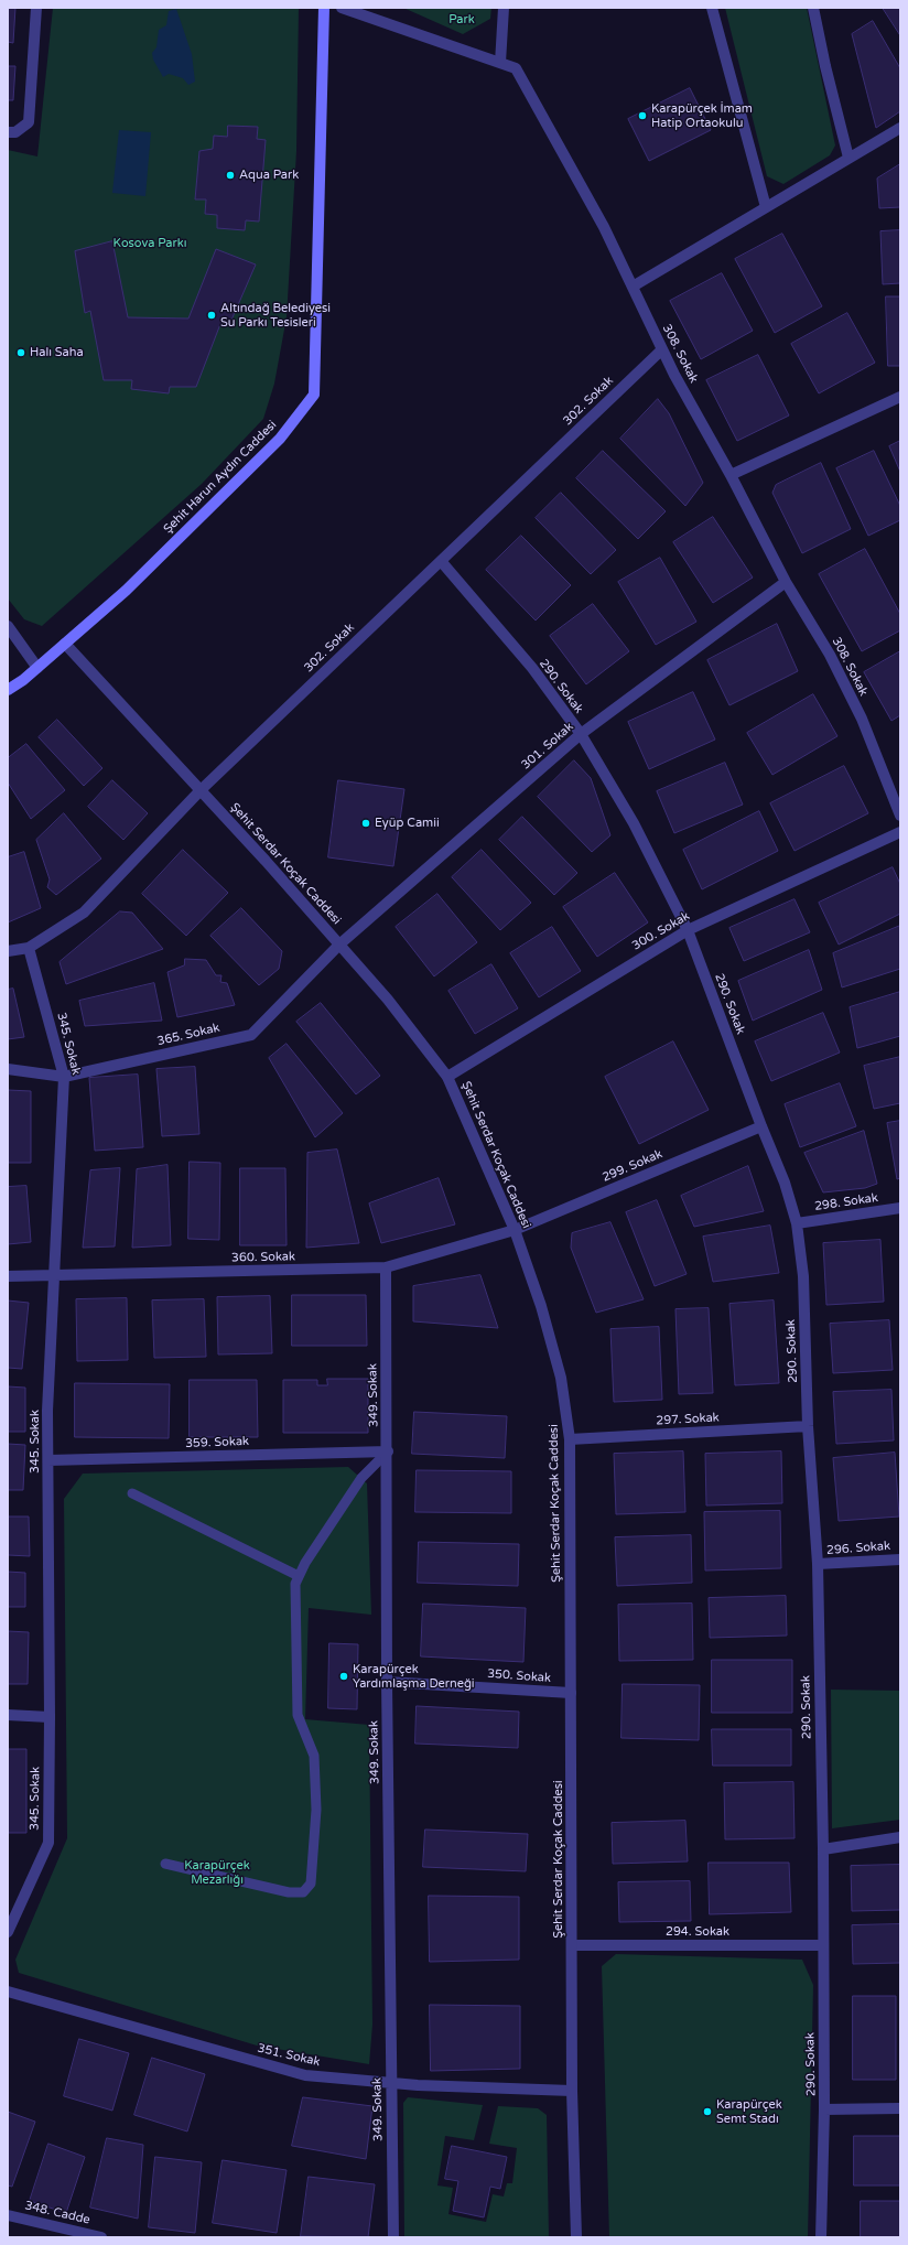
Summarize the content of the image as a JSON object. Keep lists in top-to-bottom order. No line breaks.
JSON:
{"streets":{"main road":["Şehit Harun Aydın Caddesi"],"street":["308. Sokak","302. Sokak","290. Sokak","301. Sokak","Şehit Serdar Koçak Caddesi","300. Sokak","365. Sokak","345. Sokak","299. Sokak","298. Sokak","360. Sokak","349. Sokak","297. Sokak","359. Sokak","296. Sokak","350. Sokak","294. Sokak","351. Sokak","348. Cadde"]},"crossings":[["308. Sokak","302. Sokak"],["308. Sokak","301. Sokak"],["302. Sokak","290. Sokak"],["302. Sokak","Şehit Serdar Koçak Caddesi"],["302. Sokak","345. Sokak"],["Şehit Harun Aydın Caddesi","Şehit Serdar Koçak Caddesi"],["290. Sokak","301. Sokak"],["290. Sokak","300. Sokak"],["290. Sokak","299. Sokak"],["290. Sokak","298. Sokak"],["290. Sokak","297. Sokak"],["290. Sokak","296. Sokak"],["290. Sokak","294. Sokak"],["301. Sokak","Şehit Serdar Koçak Caddesi"],["301. Sokak","365. Sokak"],["Şehit Serdar Koçak Caddesi","300. Sokak"],["Şehit Serdar Koçak Caddesi","365. Sokak"],["Şehit Serdar Koçak Caddesi","299. Sokak"],["Şehit Serdar Koçak Caddesi","360. Sokak"],["Şehit Serdar Koçak Caddesi","297. Sokak"],["Şehit Serdar Koçak Caddesi","350. Sokak"],["Şehit Serdar Koçak Caddesi","294. Sokak"],["Şehit Serdar Koçak Caddesi","351. Sokak"],["365. Sokak","345. Sokak"],["345. Sokak","360. Sokak"],["345. Sokak","359. Sokak"],["299. Sokak","360. Sokak"],["360. Sokak","349. Sokak"],["349. Sokak","359. Sokak"],["349. Sokak","350. Sokak"],["349. Sokak","351. Sokak"]],"parks":["Park","Kosova Parkı","Karapürçek Mezarlığı"],"places":["Karapürçek İmam Hatip Ortaokulu","Aqua Park","Altındağ Belediyesi Su Parkı Tesisleri","Halı Saha","Eyüp Camii","Karapürçek Yardımlaşma Derneği","Karapürçek Semt Stadı"]}
